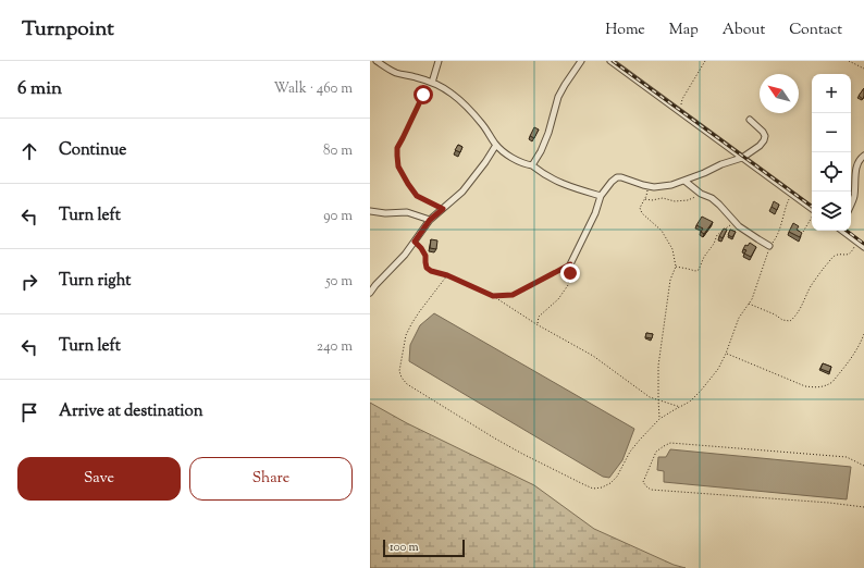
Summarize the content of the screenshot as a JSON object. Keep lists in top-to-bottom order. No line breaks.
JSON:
{"scale_bar":"100 m","north":"top left","page":{"header":"Turnpoint","nav":["Home","Map","About","Contact"],"heading":["6 min","Walk · 460 m"],"map_buttons":["+","−"],"list":[["Continue","80 m"],["Turn left","90 m"],["Turn right","50 m"],["Turn left","240 m"],"Arrive at destination"],"buttons":["Save","Share"],"scale":"100 m"}}
